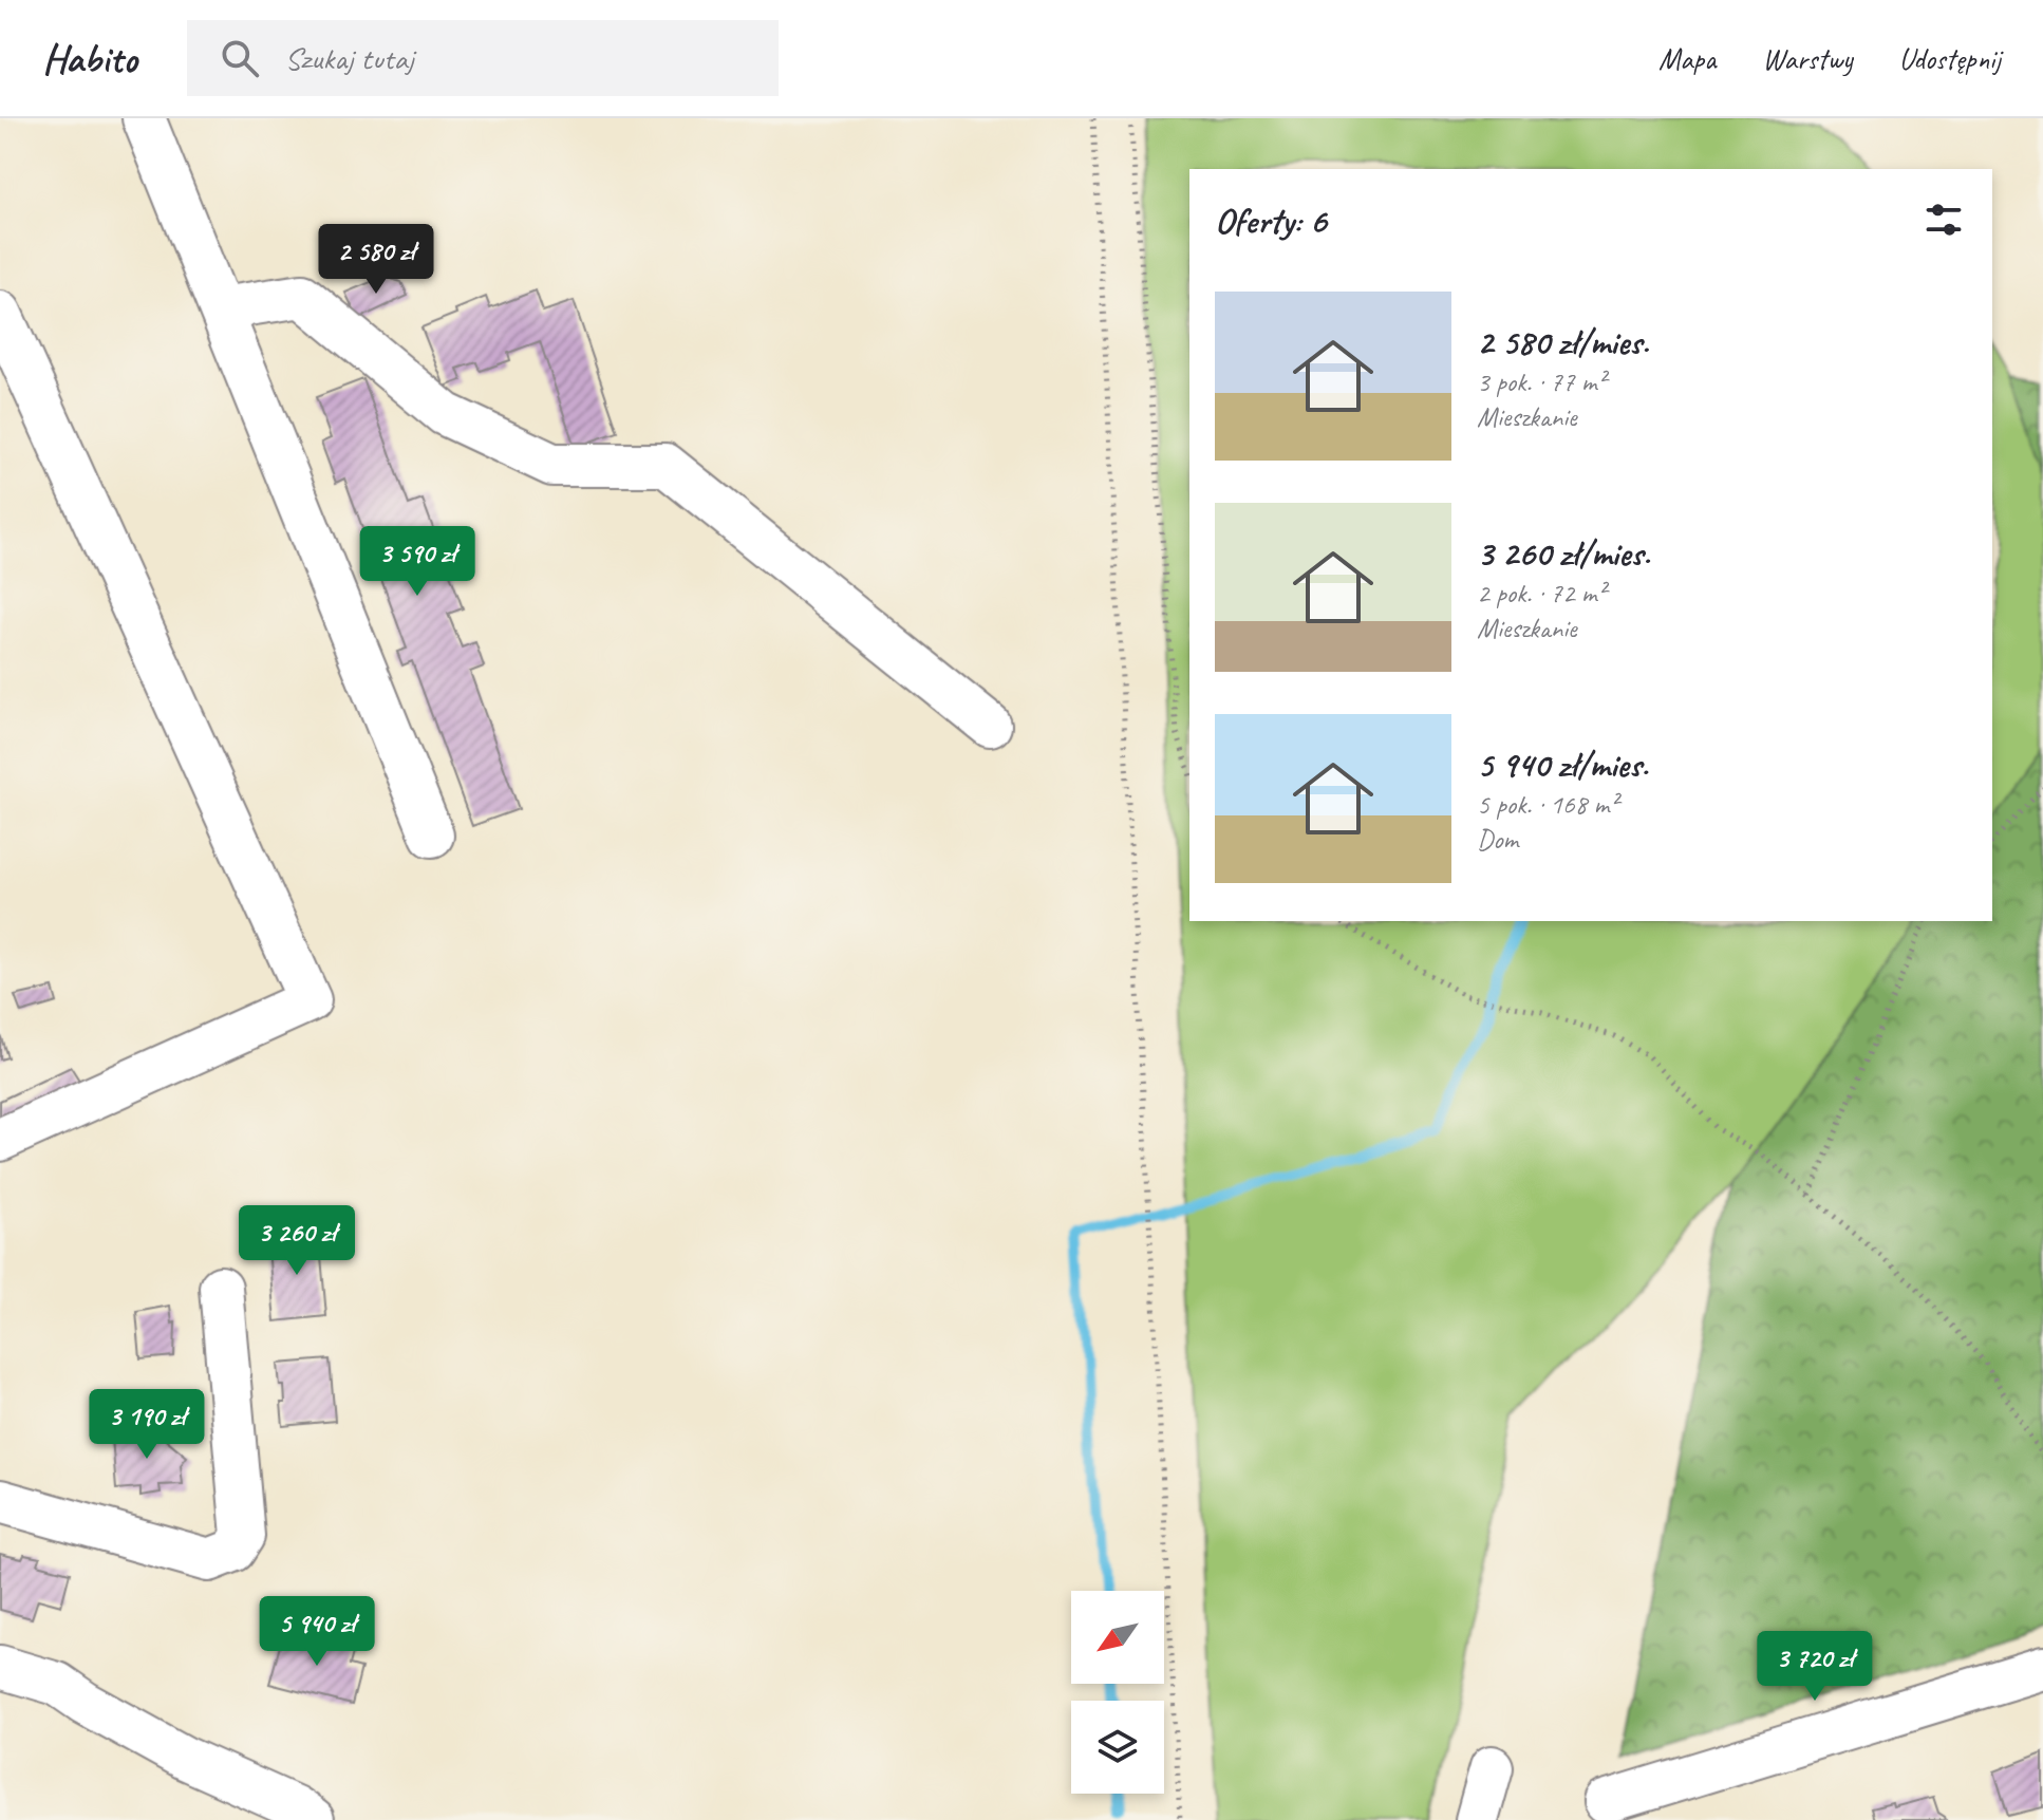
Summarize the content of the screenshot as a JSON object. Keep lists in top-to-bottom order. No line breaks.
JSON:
{"north":"bottom left","page":{"header":"Habito","search":"Szukaj tutaj","nav":["Mapa","Warstwy","Udostępnij"],"heading":"Oferty: 6","price":["2 580 zł","3 590 zł","3 260 zł","3 190 zł","5 940 zł","3 720 zł"],"list":[{"name":"2 580 zł/mies.","note":"3 pok. · 77 m² · Mieszkanie"},{"name":"3 260 zł/mies.","note":"2 pok. · 72 m² · Mieszkanie"},{"name":"5 940 zł/mies.","note":"5 pok. · 168 m² · Dom"}]}}
